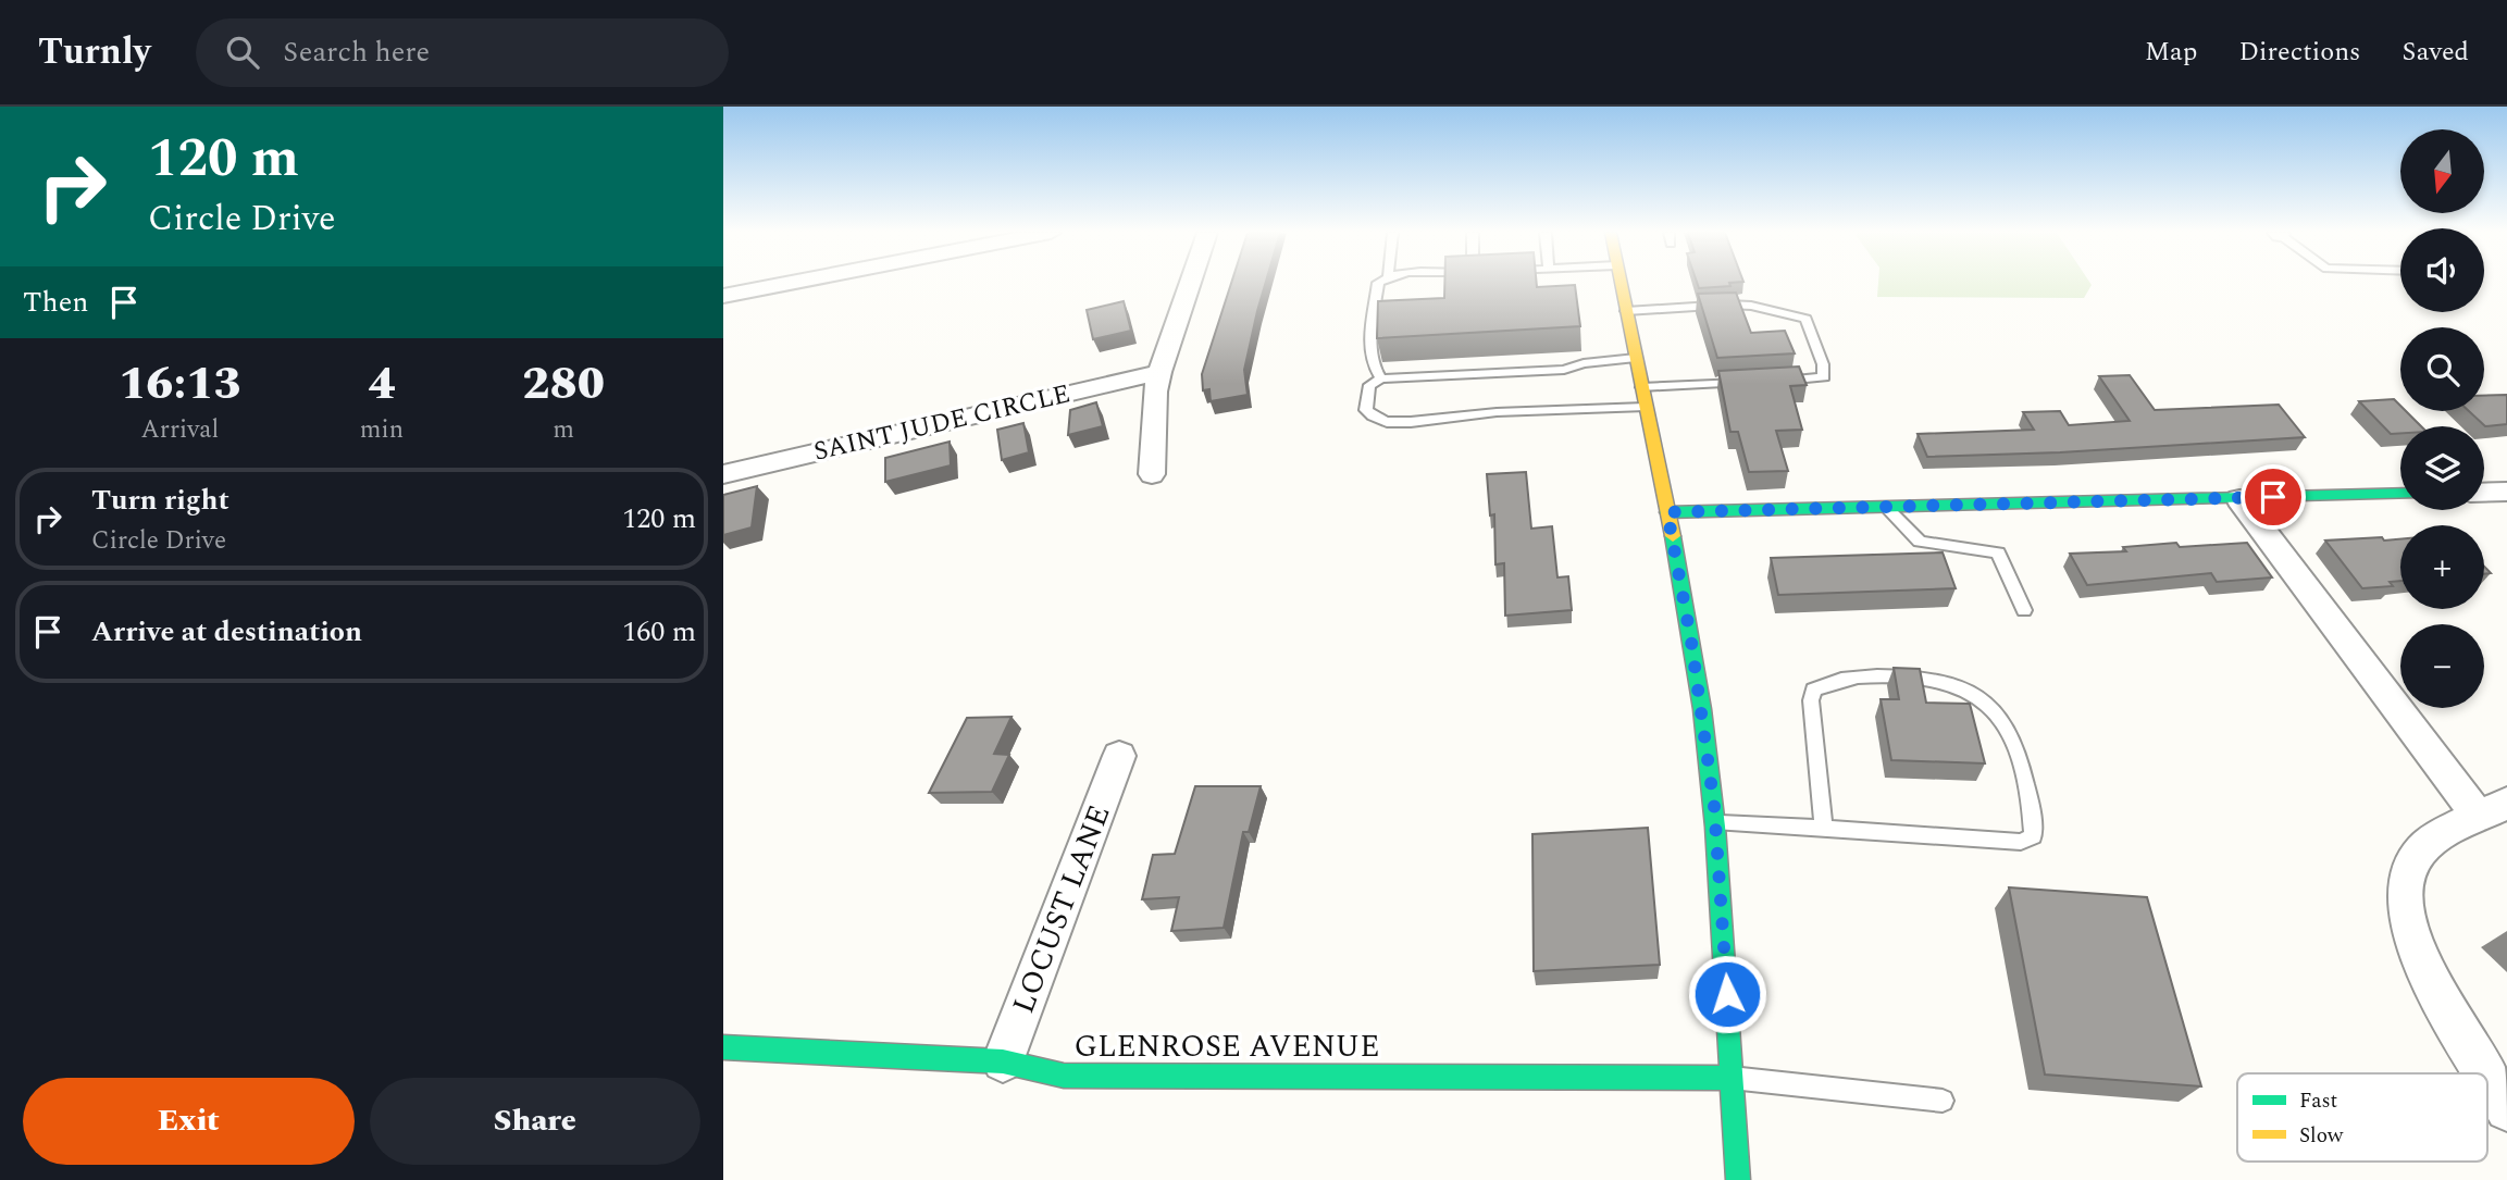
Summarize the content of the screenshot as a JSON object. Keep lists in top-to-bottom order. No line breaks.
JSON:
{"streets":{"street":["SAINT JUDE CIRCLE","LOCUST LANE","GLENROSE AVENUE"]},"crossings":[["LOCUST LANE","GLENROSE AVENUE"]],"legend":["Fast","Slow"],"north":"bottom","page":{"header":"Turnly","search":"Search here","nav":["Map","Directions","Saved"],"turn":["120 m","Circle Drive"],"map_buttons":["+","−"],"then":"Then","eta":["16:13","Arrival","4","min","280","m"],"list":[{"name":"Turn right","note":"Circle Drive","value":"120 m"},{"name":"Arrive at destination","value":"160 m"}],"buttons":["Exit","Share"]}}
